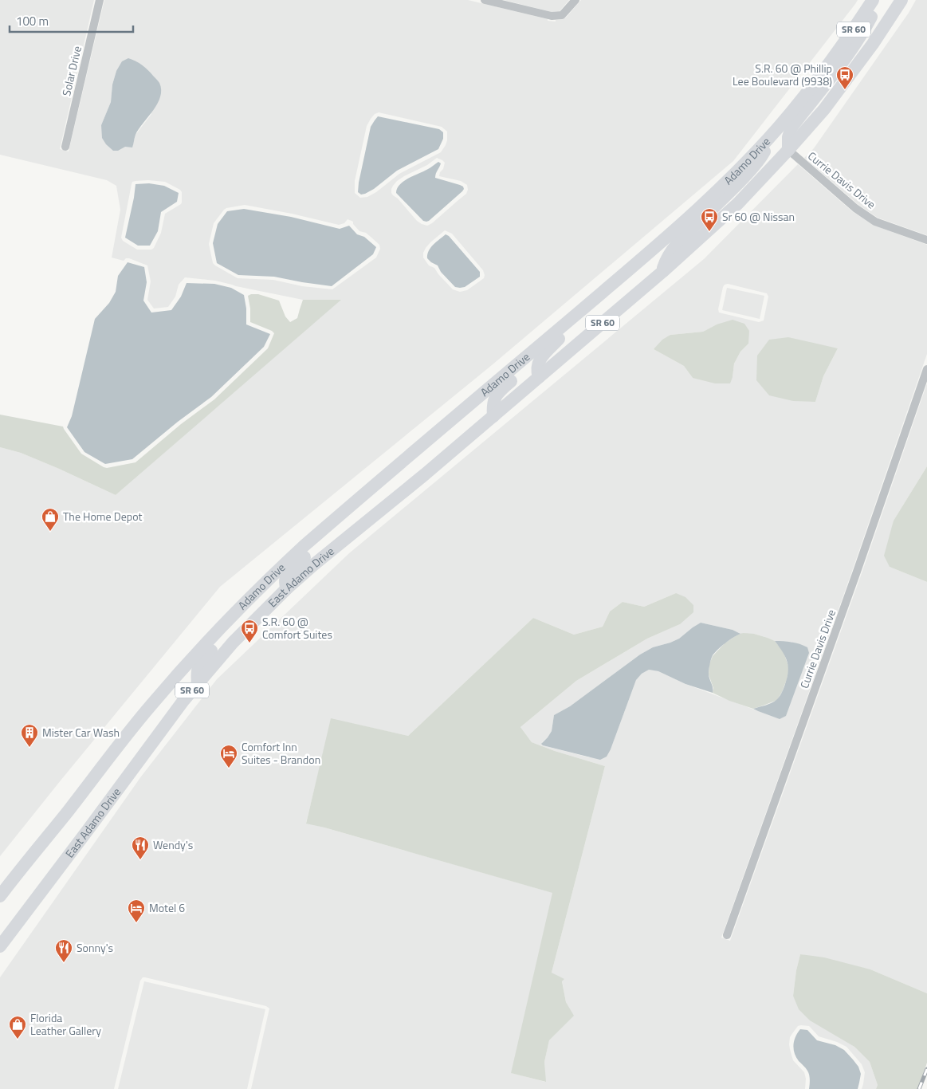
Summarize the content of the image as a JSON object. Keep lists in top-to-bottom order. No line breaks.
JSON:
{"streets":{"main road":["SR 60","Adamo Drive","East Adamo Drive"],"street":["Solar Drive","Currie Davis Drive"]},"crossings":[["Adamo Drive","Currie Davis Drive"],["Adamo Drive","East Adamo Drive"]],"places":{"bus stop":["S.R. 60 @ Phillip Lee Boulevard (9938)","Sr 60 @ Nissan","S.R. 60 @ Comfort Suites"],"shop":["The Home Depot","Florida Leather Gallery"],"building":["Mister Car Wash"],"hotel":["Comfort Inn Suites - Brandon","Motel 6"],"restaurant":["Wendy's","Sonny's"]},"scale_bar":"100 m"}
